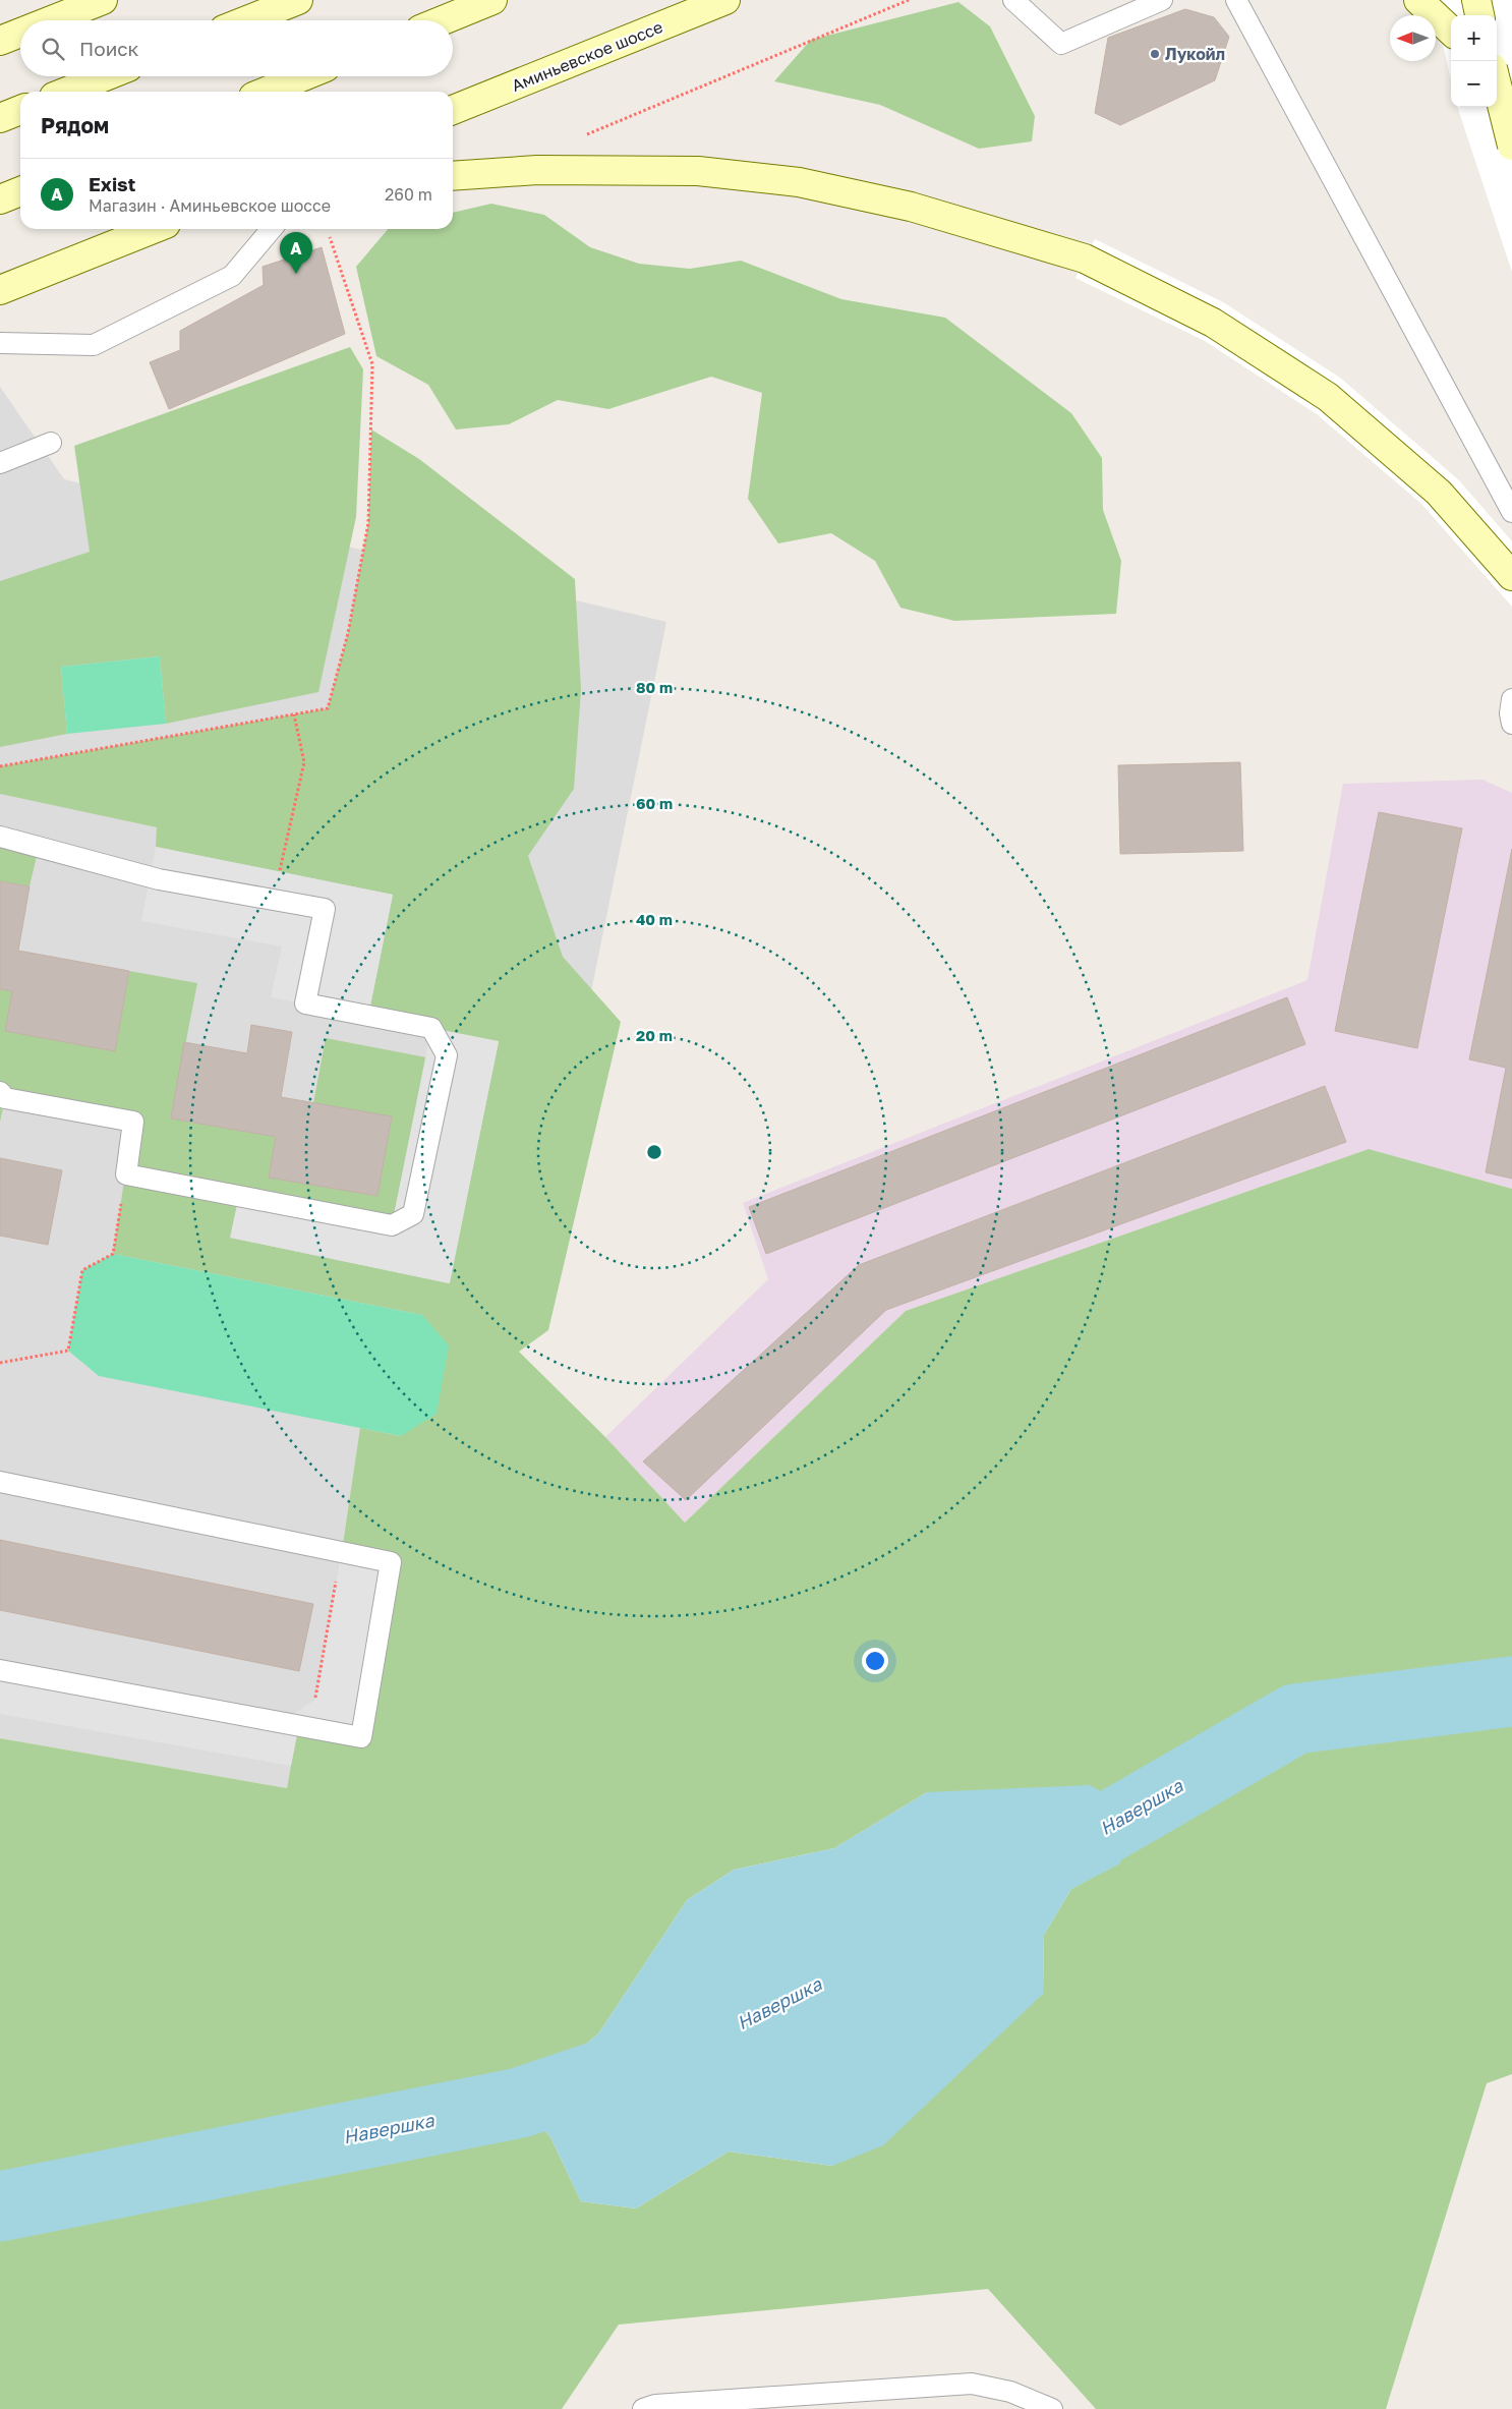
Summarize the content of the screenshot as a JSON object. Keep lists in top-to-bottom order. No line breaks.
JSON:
{"streets":{"main road":["Аминьевское шоссе"]},"water":["Навершка"],"places":["Лукойл"],"north":"left","page":{"map_buttons":["+","−"],"search":"Поиск","heading":"Рядом","list":[{"mark":"A","name":"Exist","note":"Магазин · Аминьевское шоссе","value":"260 m"}],"pins":"A"},"rings":["80 m","60 m","40 m","20 m"]}
